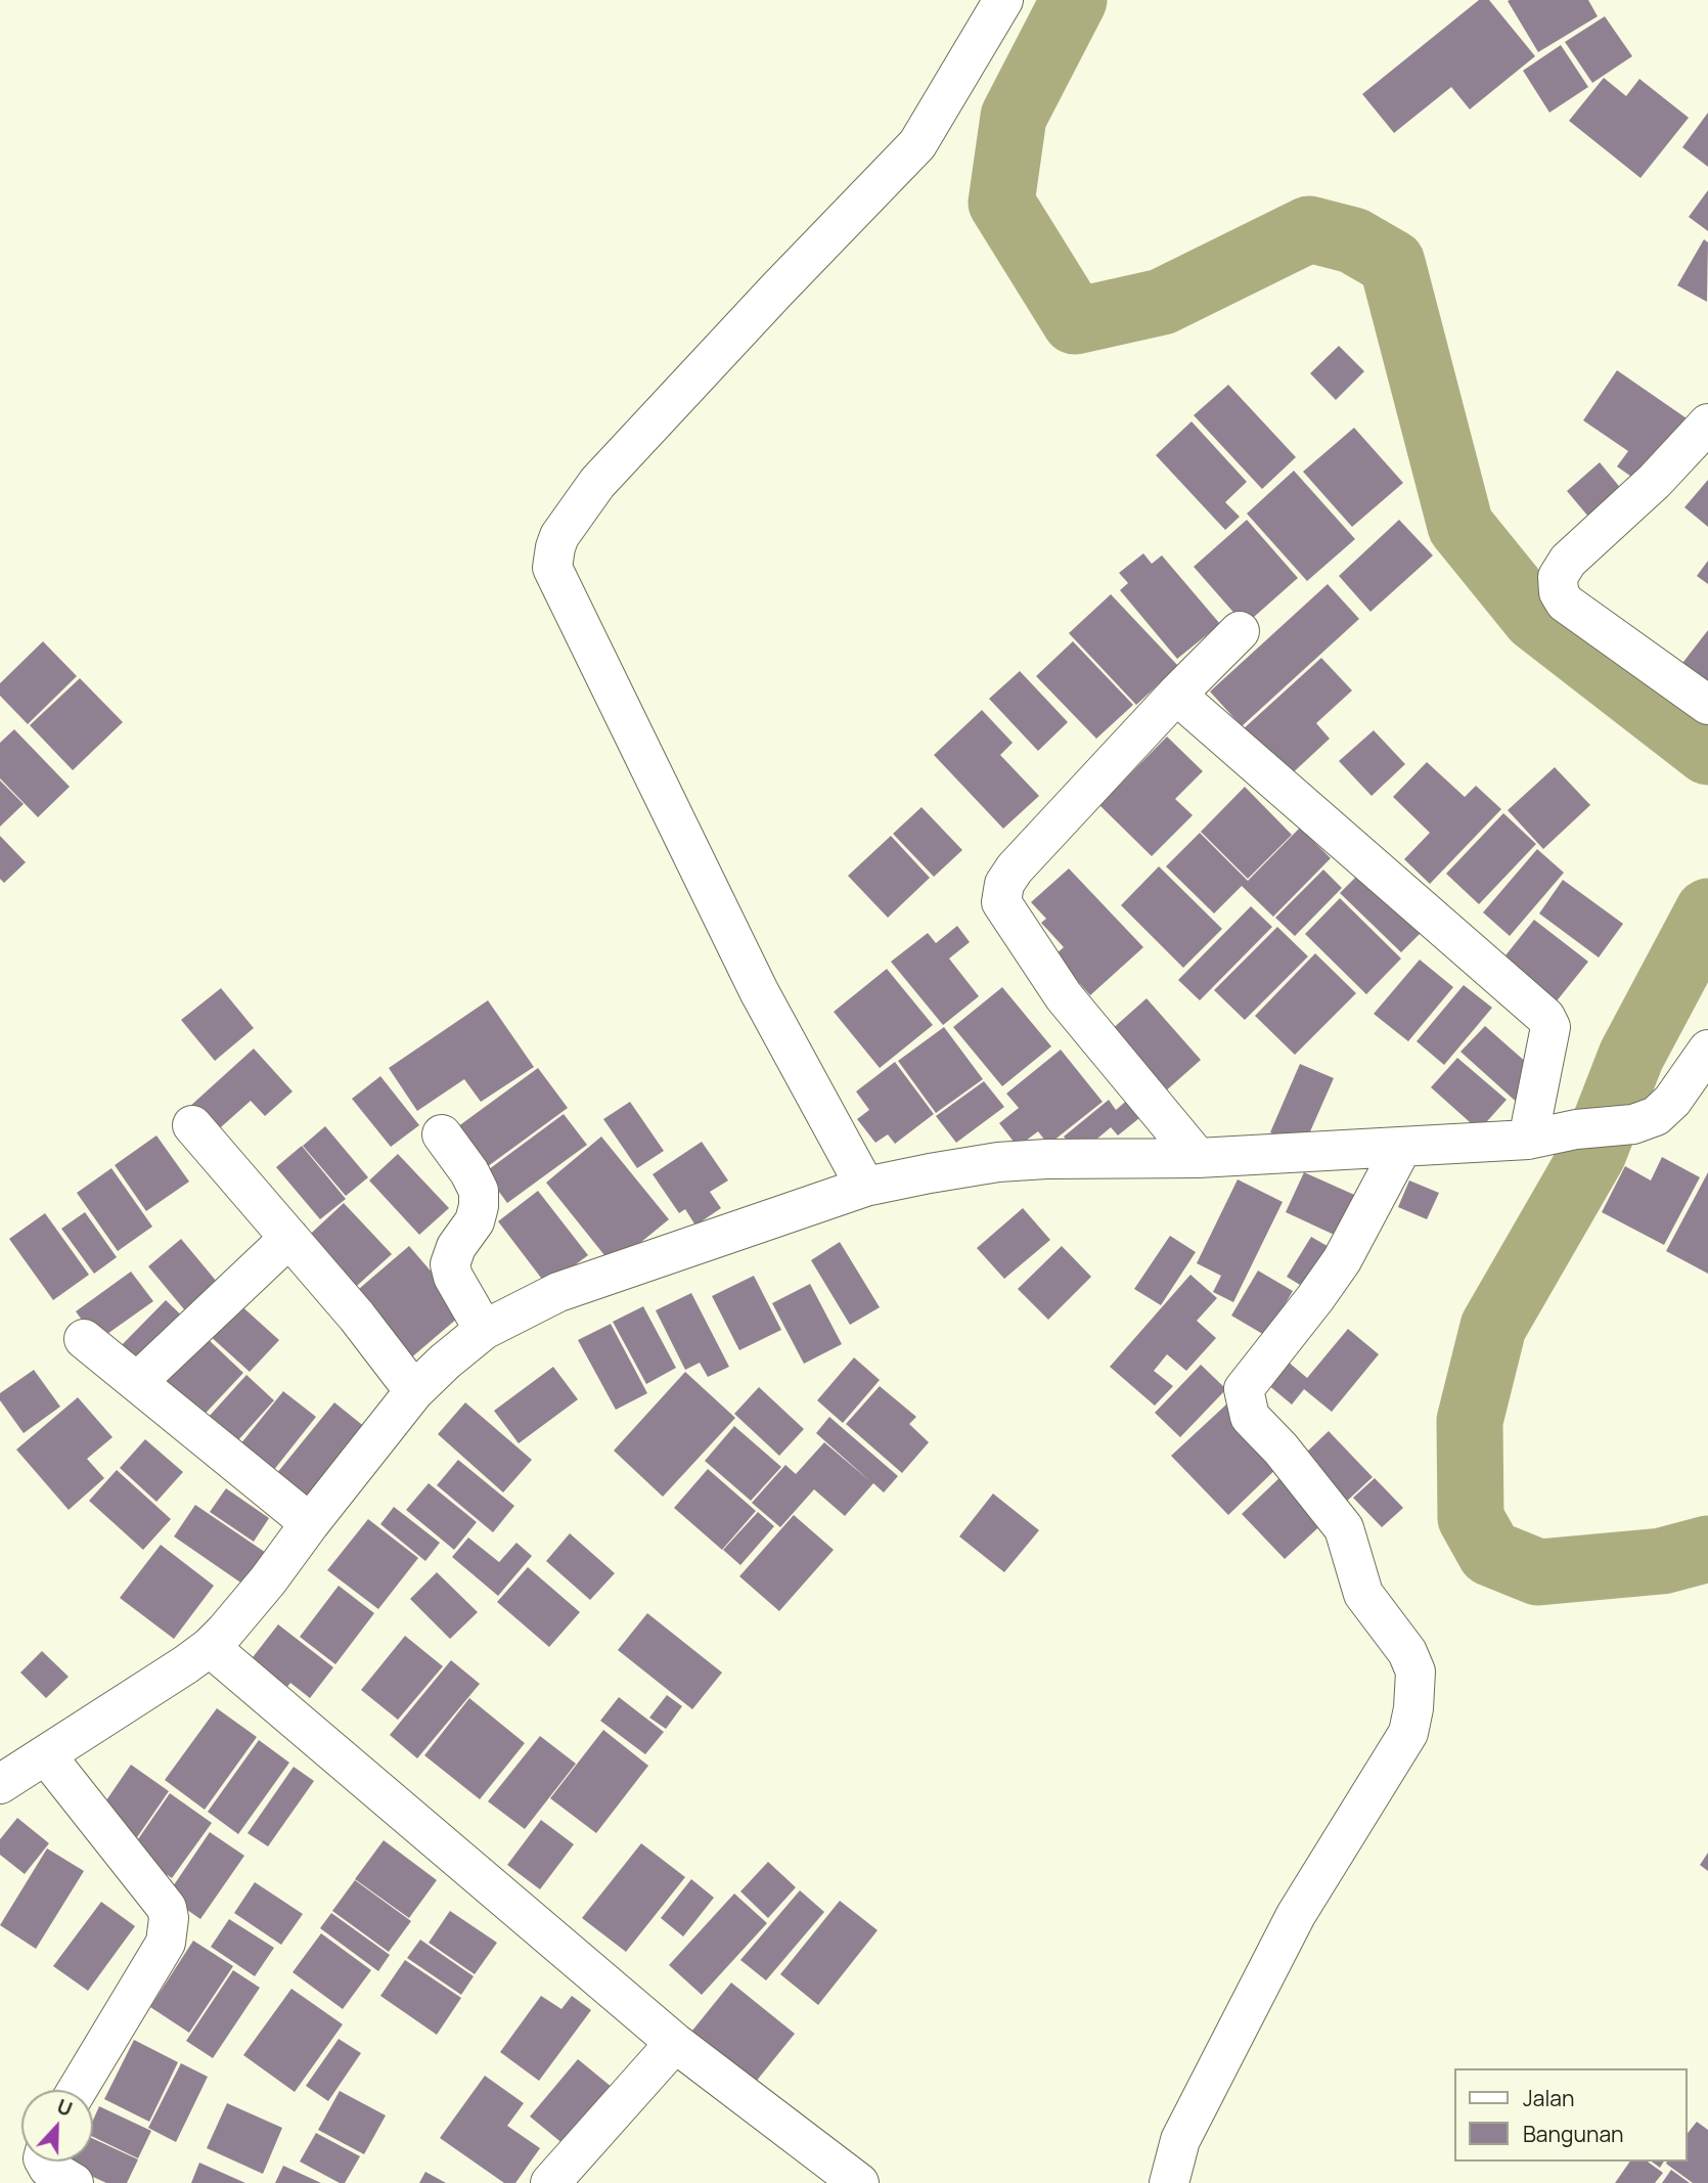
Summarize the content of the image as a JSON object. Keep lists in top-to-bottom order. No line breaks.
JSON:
{"legend":["Jalan","Bangunan"],"north":"top"}
